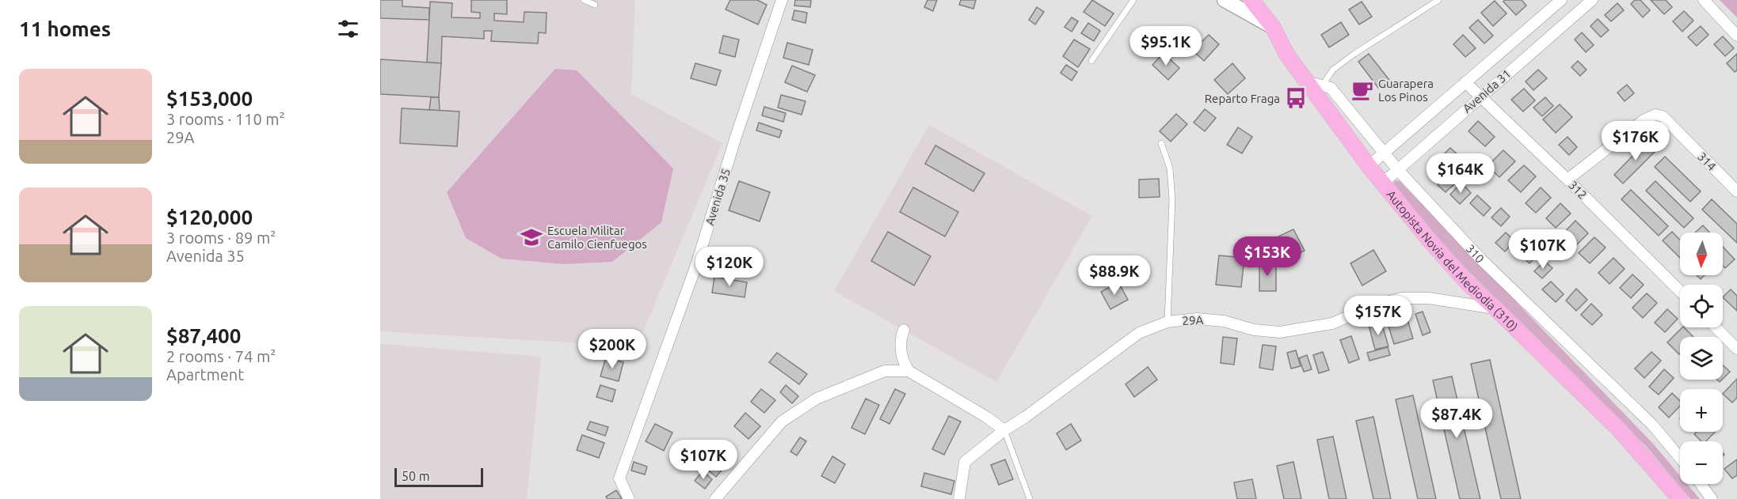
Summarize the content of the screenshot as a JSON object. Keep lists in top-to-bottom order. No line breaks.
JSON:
{"streets":{"main road":["Autopista Novia del Mediodía (310)"],"street":["Avenida 31","314","312","Avenida 35","310","29A"]},"crossings":[["Avenida 31","312"],["Avenida 31","310"],["Avenida 31","Autopista Novia del Mediodía (310)"],["314","312"],["310","Autopista Novia del Mediodía (310)"],["Autopista Novia del Mediodía (310)","29A"]],"places":{"cafe":["Guarapera Los Pinos"],"bus stop":["Reparto Fraga"],"school or university":["Escuela Militar Camilo Cienfuegos"]},"scale_bar":"50 m","north":"bottom","page":{"heading":"11 homes","price":["$95.1K","$176K","$164K","$107K","$153K","$120K","$88.9K","$157K","$200K","$87.4K","$107K"],"list":[{"name":"$153,000","note":"3 rooms · 110 m² · 29A"},{"name":"$120,000","note":"3 rooms · 89 m² · Avenida 35"},{"name":"$87,400","note":"2 rooms · 74 m² · Apartment"}],"map_buttons":["+","−"],"scale":"50 m"}}
